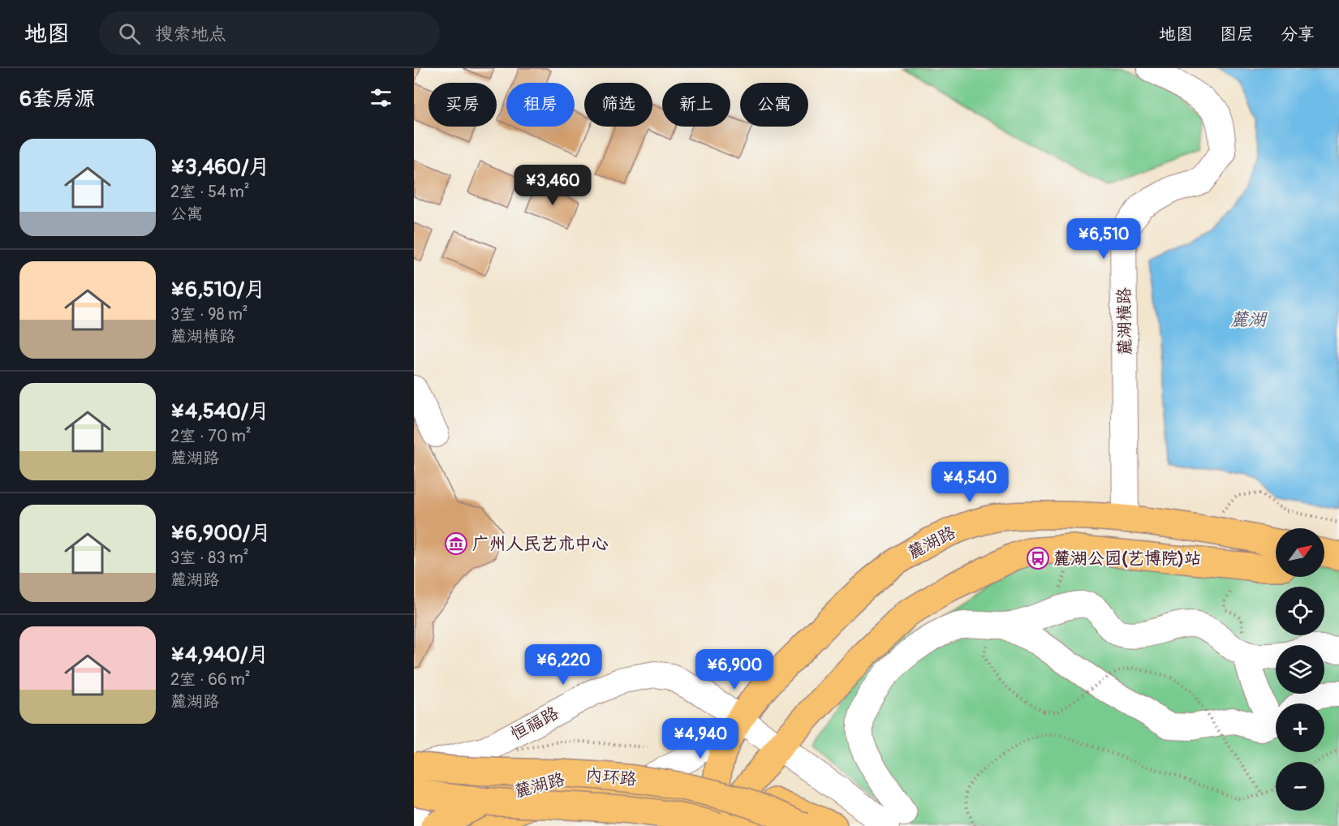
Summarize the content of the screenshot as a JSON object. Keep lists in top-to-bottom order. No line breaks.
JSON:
{"streets":{"main road":["麓湖路","内环路"],"street":["麓湖横路","恒福路"]},"crossings":[["麓湖横路","麓湖路"],["麓湖路","恒福路"],["麓湖路","内环路"],["恒福路","内环路"]],"water":["麓湖"],"places":{"museum":["广州人民艺术中心"],"bus stop":["麓湖公园(艺博院)站"]},"north":"top right","page":{"header":"地图","search":"搜索地点","nav":["地图","图层","分享"],"heading":"6套房源","chip":["买房","租房","筛选","新上","公寓"],"list":[{"name":"¥3,460/月","note":"2室 · 54 m² · 公寓"},{"name":"¥6,510/月","note":"3室 · 98 m² · 麓湖横路"},{"name":"¥4,540/月","note":"2室 · 70 m² · 麓湖路"},{"name":"¥6,900/月","note":"3室 · 83 m² · 麓湖路"},{"name":"¥4,940/月","note":"2室 · 66 m² · 麓湖路"}],"price":["¥3,460","¥6,510","¥4,540","¥6,220","¥6,900","¥4,940"],"map_buttons":["+","−"]}}
